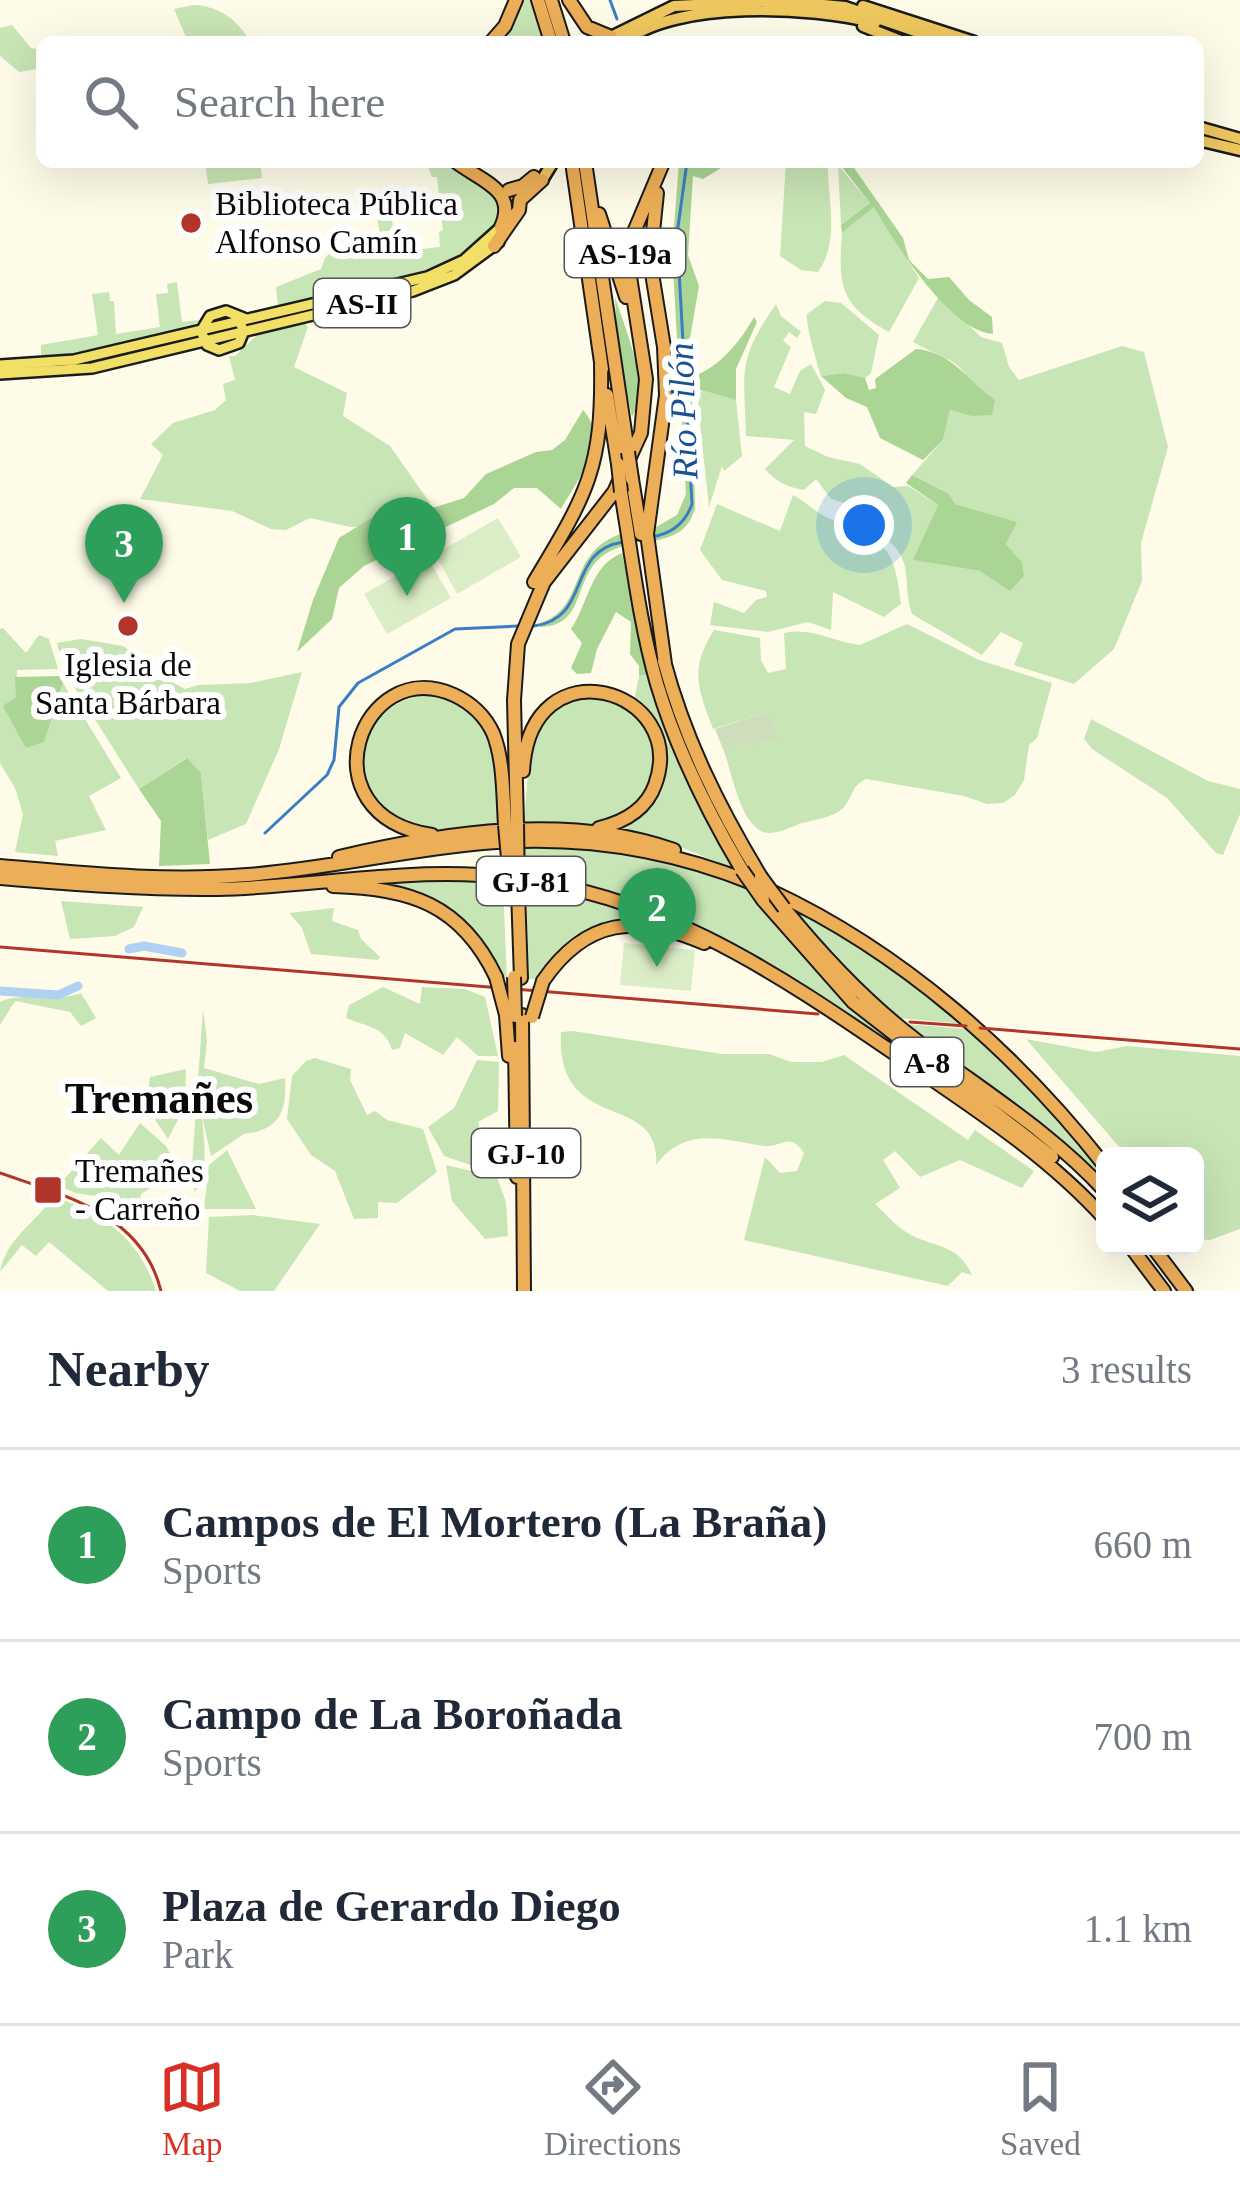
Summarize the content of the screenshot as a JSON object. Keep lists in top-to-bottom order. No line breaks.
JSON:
{"streets":{"highway":["AS-19a","AS-II","GJ-81","A-8","GJ-10"]},"districts":["Tremañes"],"water":["Río Pilón"],"places":{"other":["Biblioteca Pública Alfonso Camín","Iglesia de Santa Bárbara"],"transit":["Tremañes - Carreño"]},"page":{"search":"Search here","pins":["1","3","2"],"heading":["Nearby","3 results"],"list":[{"mark":"1","name":"Campos de El Mortero (La Braña)","note":"Sports","value":"660 m"},{"mark":"2","name":"Campo de La Boroñada","note":"Sports","value":"700 m"},{"mark":"3","name":"Plaza de Gerardo Diego","note":"Park","value":"1.1 km"}],"nav":["Map","Directions","Saved"]}}
